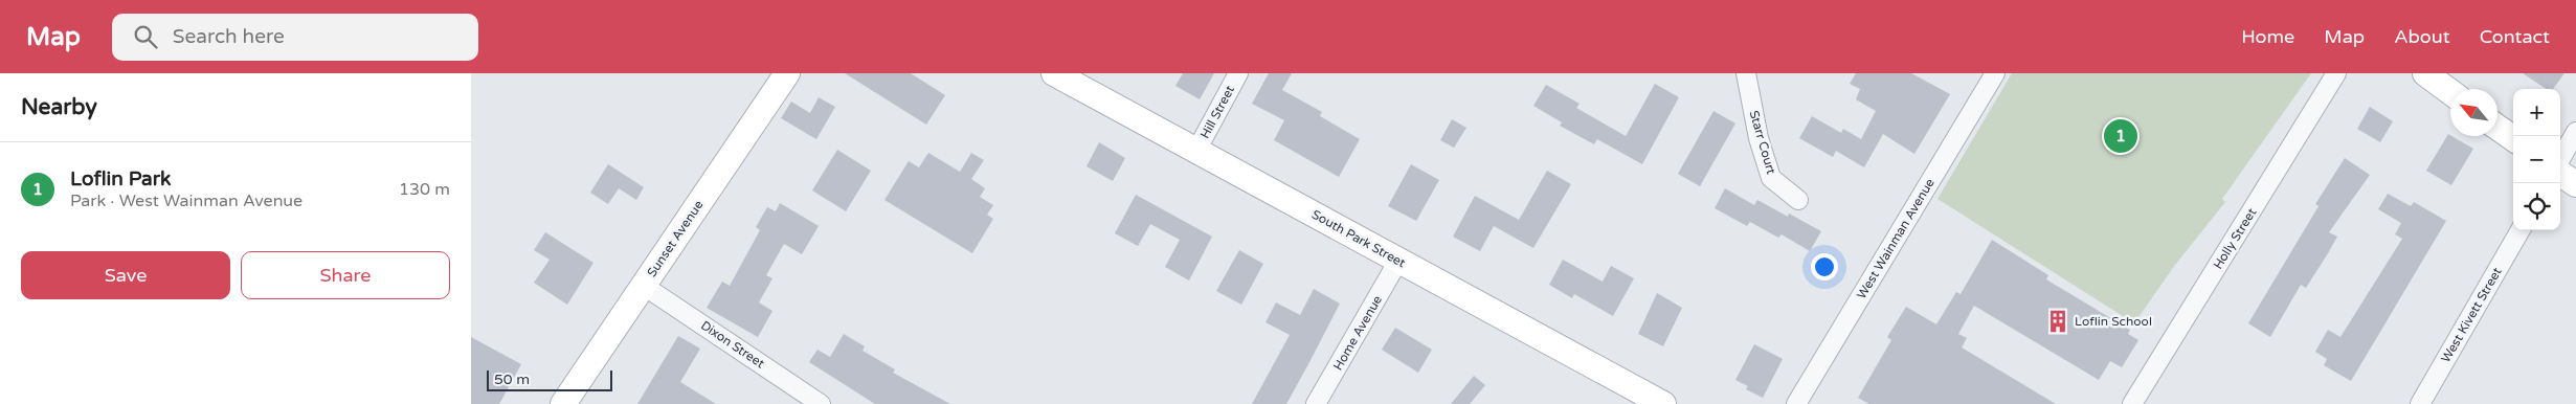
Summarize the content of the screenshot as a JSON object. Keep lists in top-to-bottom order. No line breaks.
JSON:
{"streets":{"main road":["Sunset Avenue","South Park Street"],"street":["Hill Street","Starr Court","West Wainman Avenue","Holly Street","West Kivett Street","Home Avenue","Dixon Street"]},"crossings":[["Hill Street","South Park Street"],["Sunset Avenue","Dixon Street"],["South Park Street","Home Avenue"]],"places":{"building":["Loflin School"]},"scale_bar":"50 m","north":"top left","page":{"header":"Map","search":"Search here","nav":["Home","Map","About","Contact"],"heading":"Nearby","map_buttons":["+","−"],"pins":"1","list":[{"mark":"1","name":"Loflin Park","note":"Park · West Wainman Avenue","value":"130 m"}],"buttons":["Save","Share"],"scale":"50 m"}}
